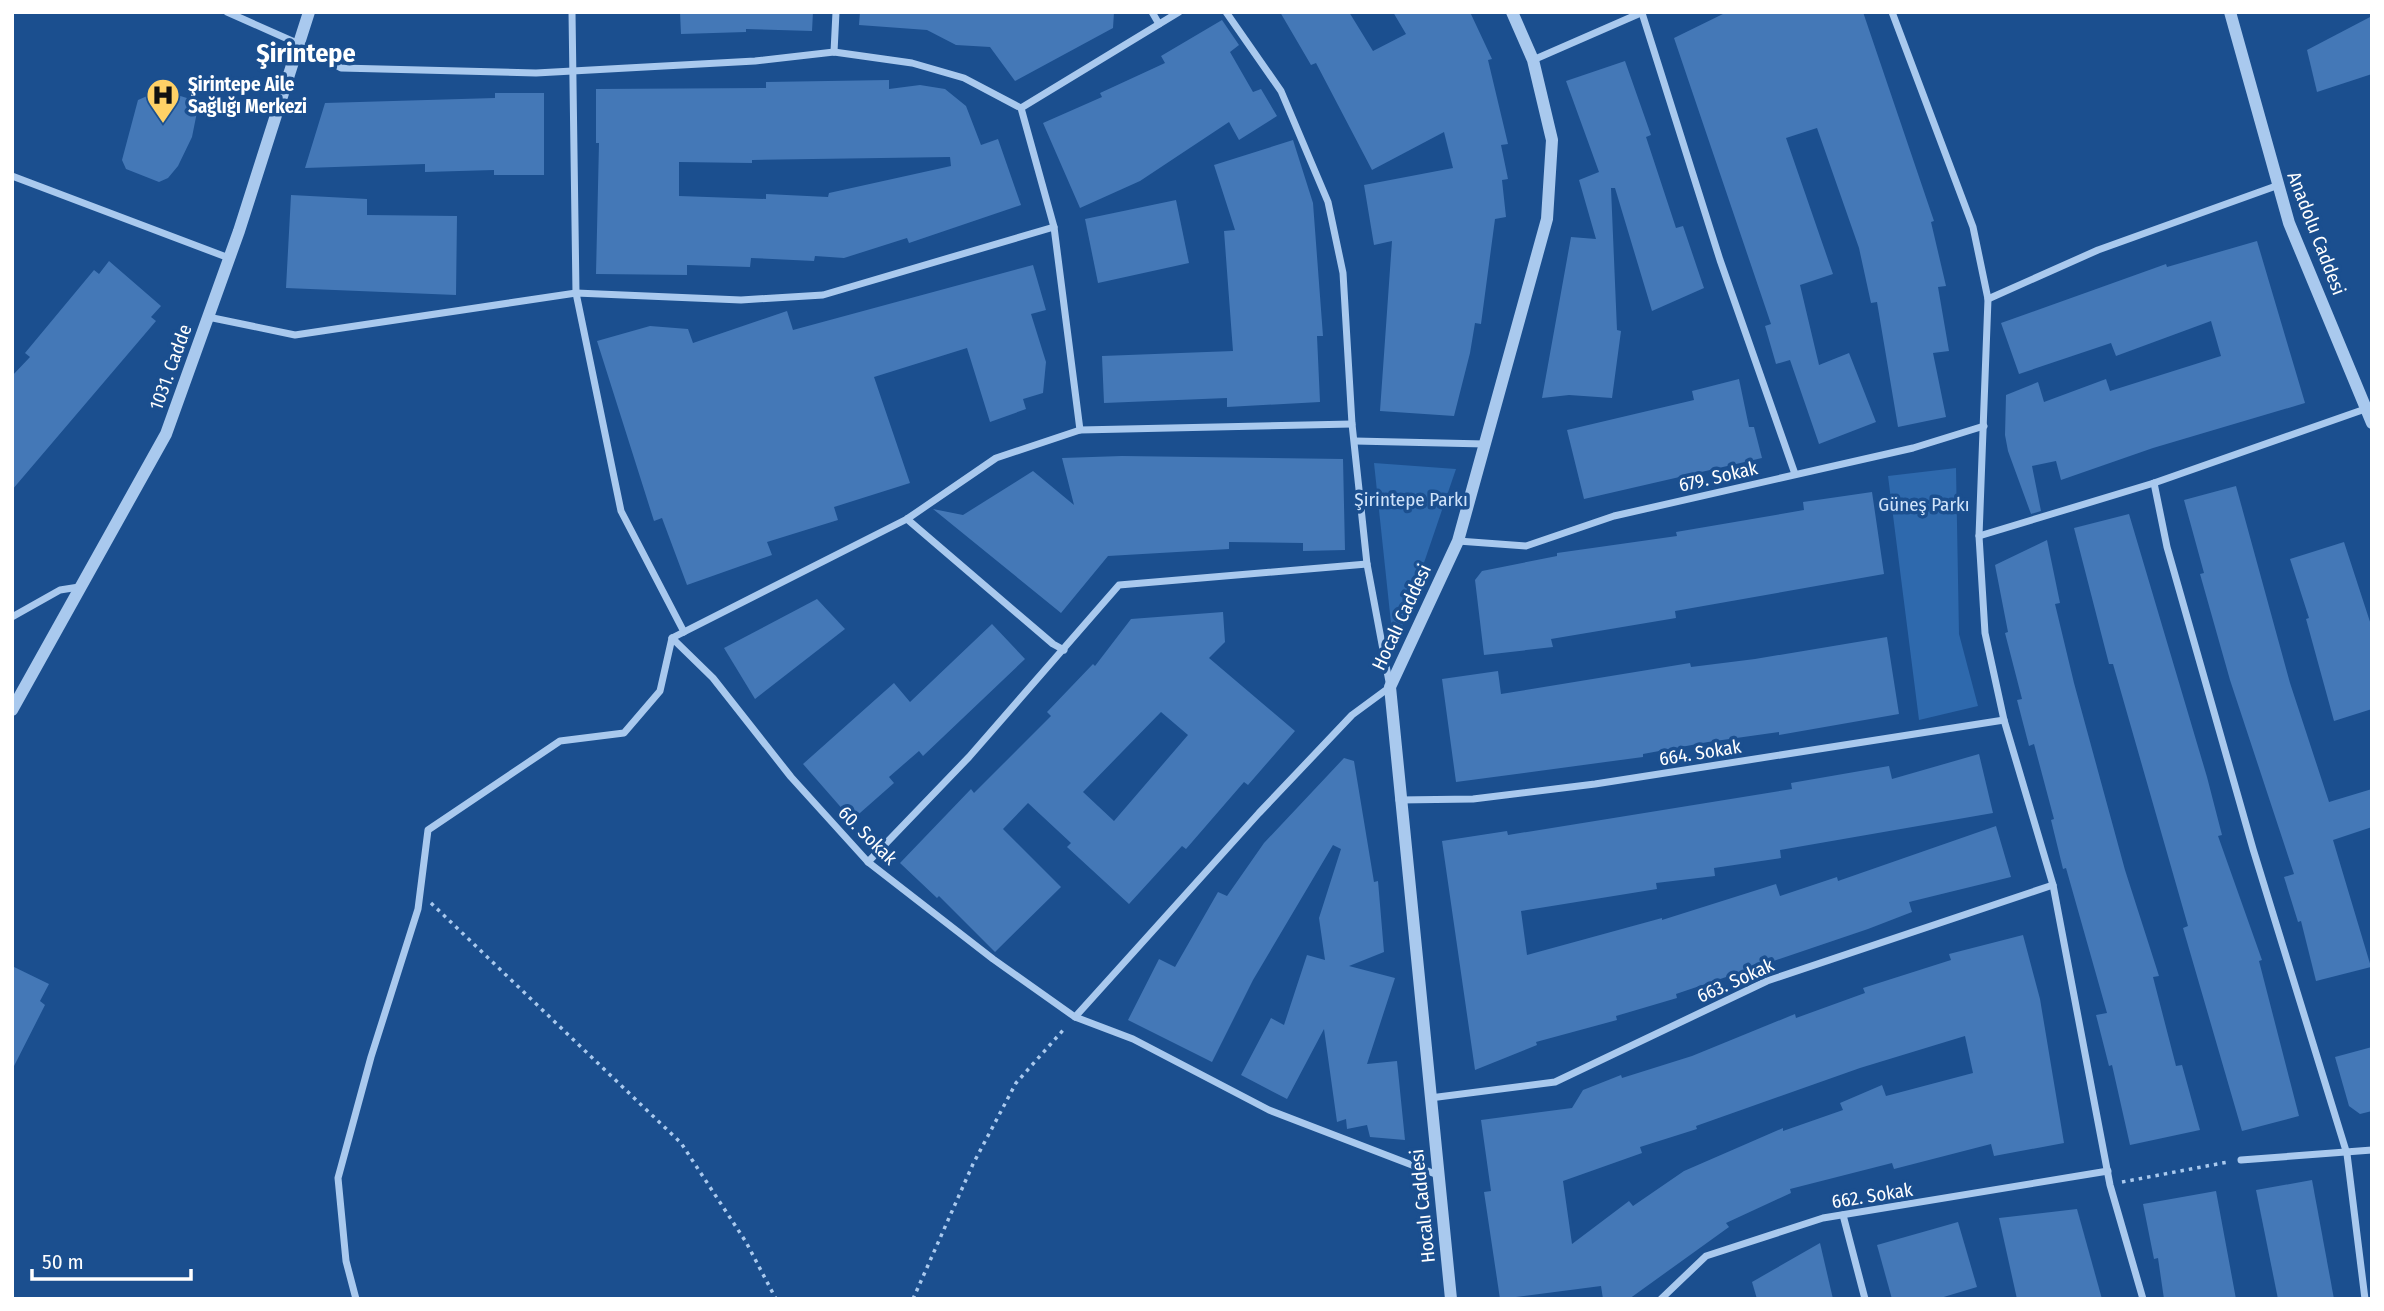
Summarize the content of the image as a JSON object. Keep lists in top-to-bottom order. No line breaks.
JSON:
{"streets":{"street":["Anadolu Caddesi","1031. Cadde","679. Sokak","Hocalı Caddesi","664. Sokak","60. Sokak","663. Sokak","662. Sokak"]},"crossings":[["679. Sokak","Hocalı Caddesi"],["Hocalı Caddesi","664. Sokak"],["Hocalı Caddesi","60. Sokak"],["Hocalı Caddesi","663. Sokak"]],"districts":["Şirintepe"],"parks":["Şirintepe Parkı","Güneş Parkı"],"places":{"hospital":["Şirintepe Aile Sağlığı Merkezi"]},"scale_bar":"50 m"}
